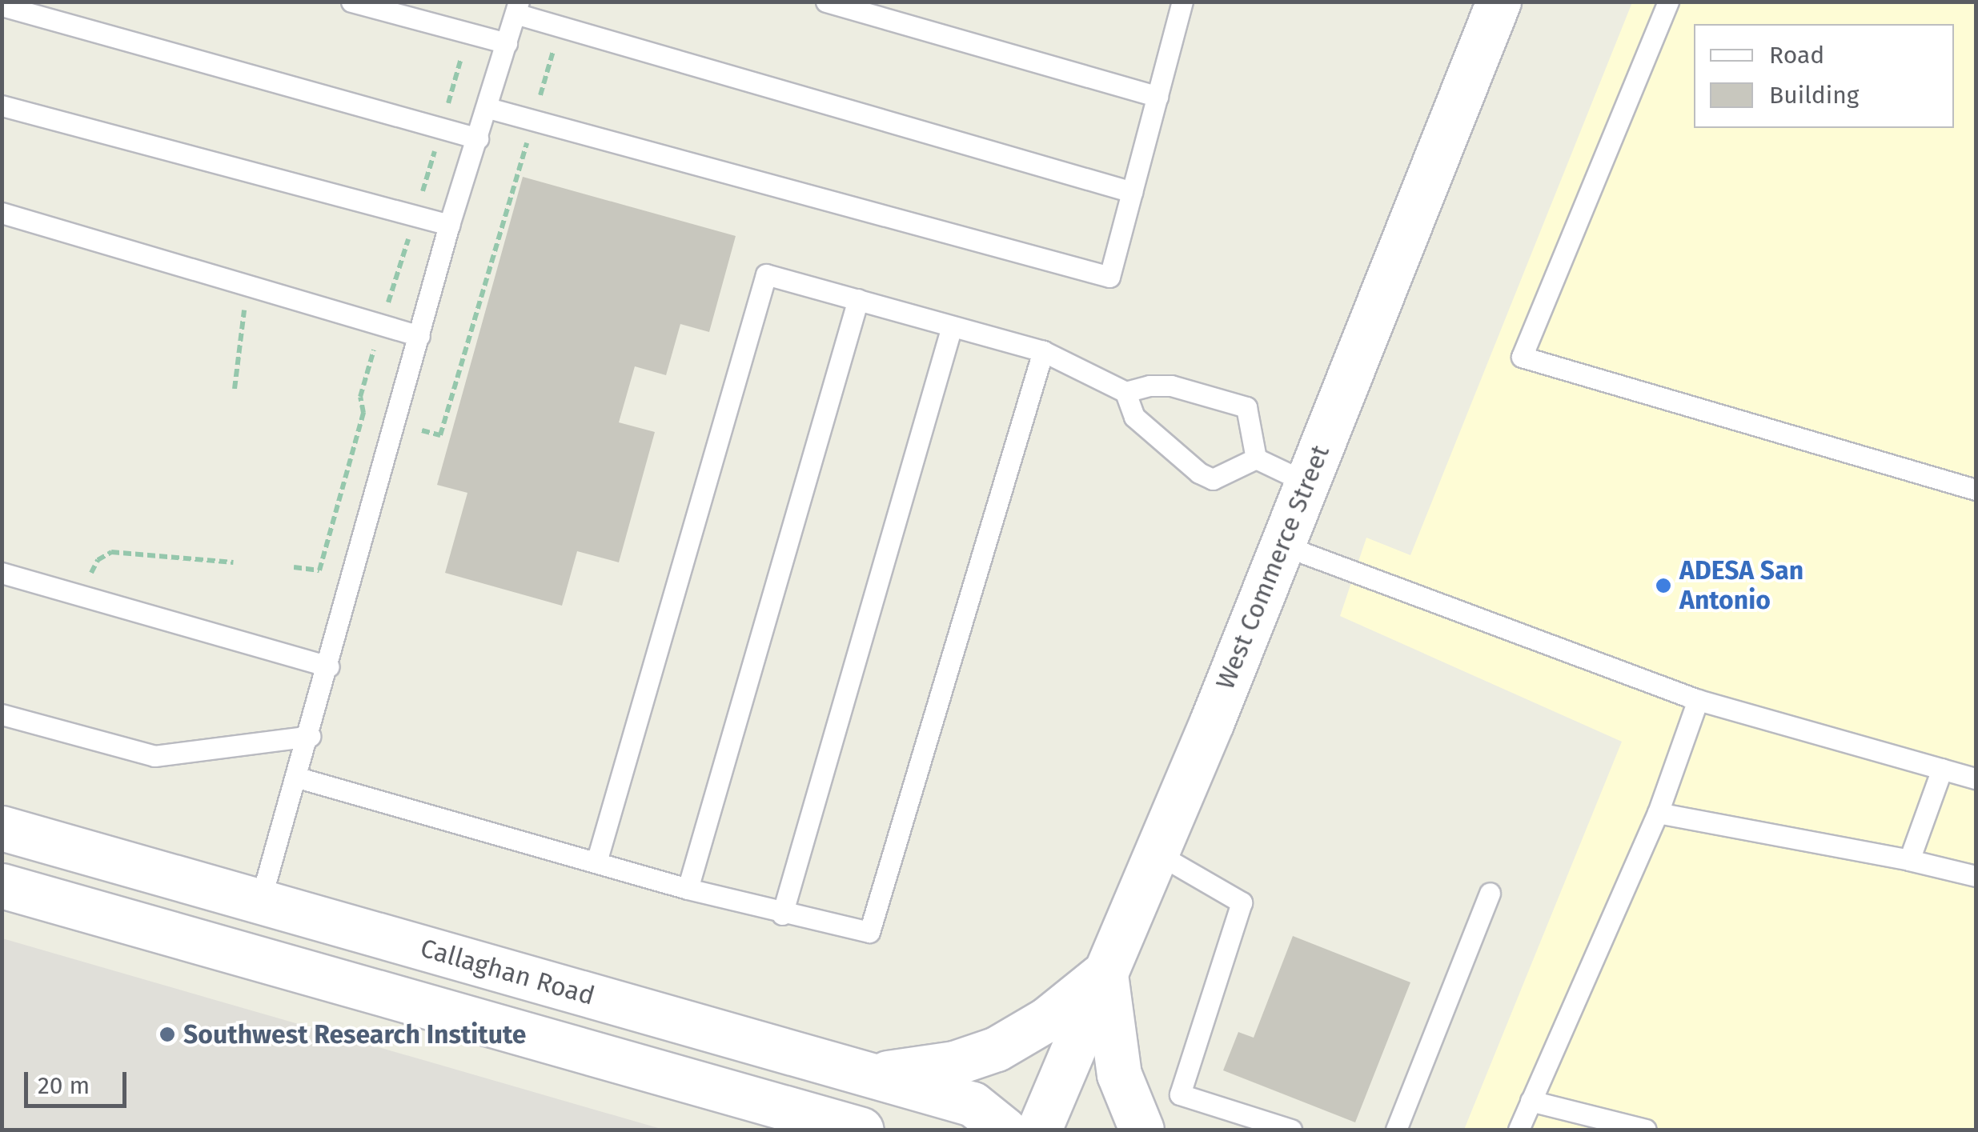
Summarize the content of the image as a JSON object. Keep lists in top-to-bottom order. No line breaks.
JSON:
{"streets":{"main road":["West Commerce Street","Callaghan Road"]},"places":["ADESA San Antonio","Southwest Research Institute"],"legend":["Road","Building"],"scale_bar":"20 m"}
